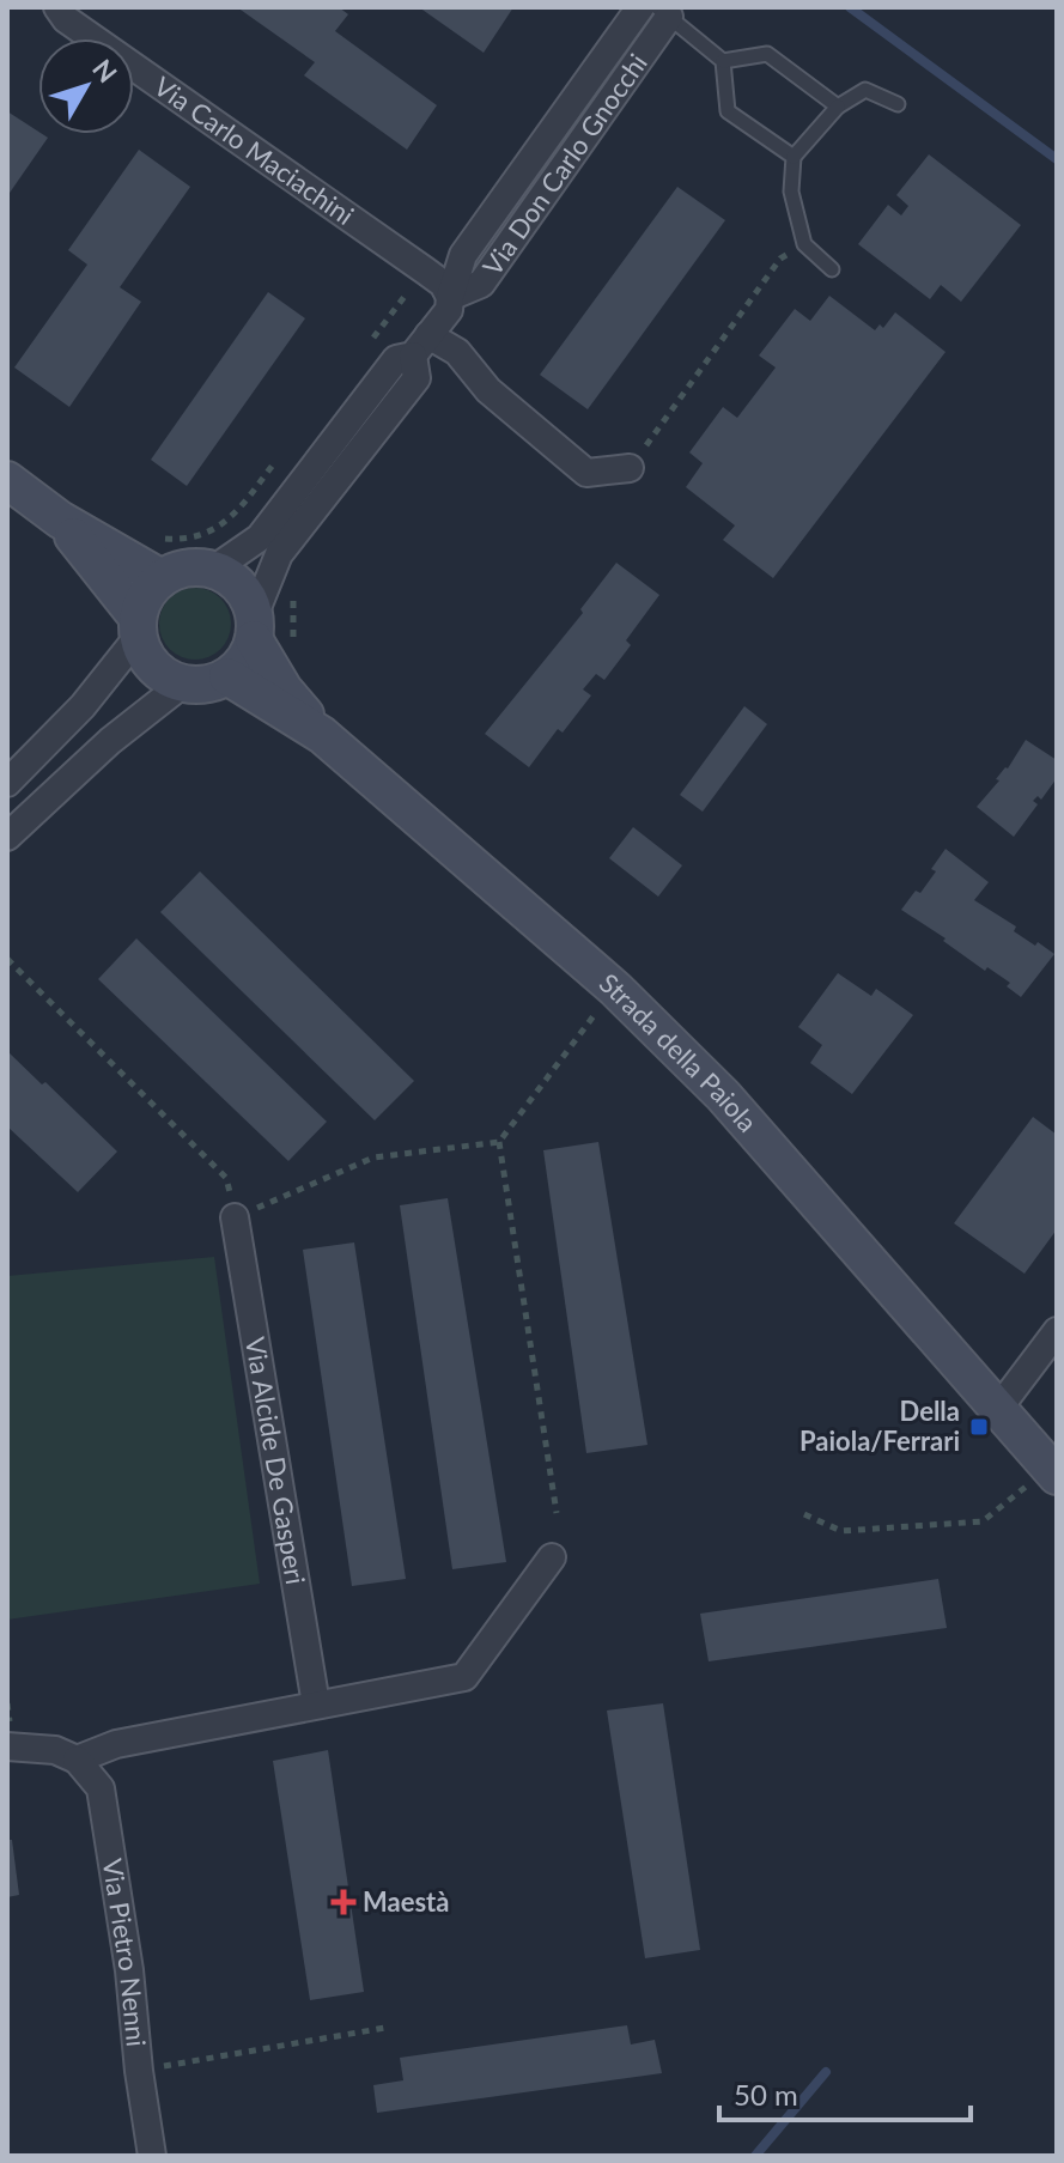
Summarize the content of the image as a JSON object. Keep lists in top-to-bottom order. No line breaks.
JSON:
{"streets":{"street":["Via Carlo Maciachini","Via Don Carlo Gnocchi","Strada della Paiola","Via Alcide De Gasperi","Via Pietro Nenni"]},"crossings":[["Via Carlo Maciachini","Via Don Carlo Gnocchi"],["Via Don Carlo Gnocchi","Strada della Paiola"]],"places":{"transit":["Della Paiola/Ferrari"],"health":["Maestà"]},"scale_bar":"50 m","north":"top right"}
